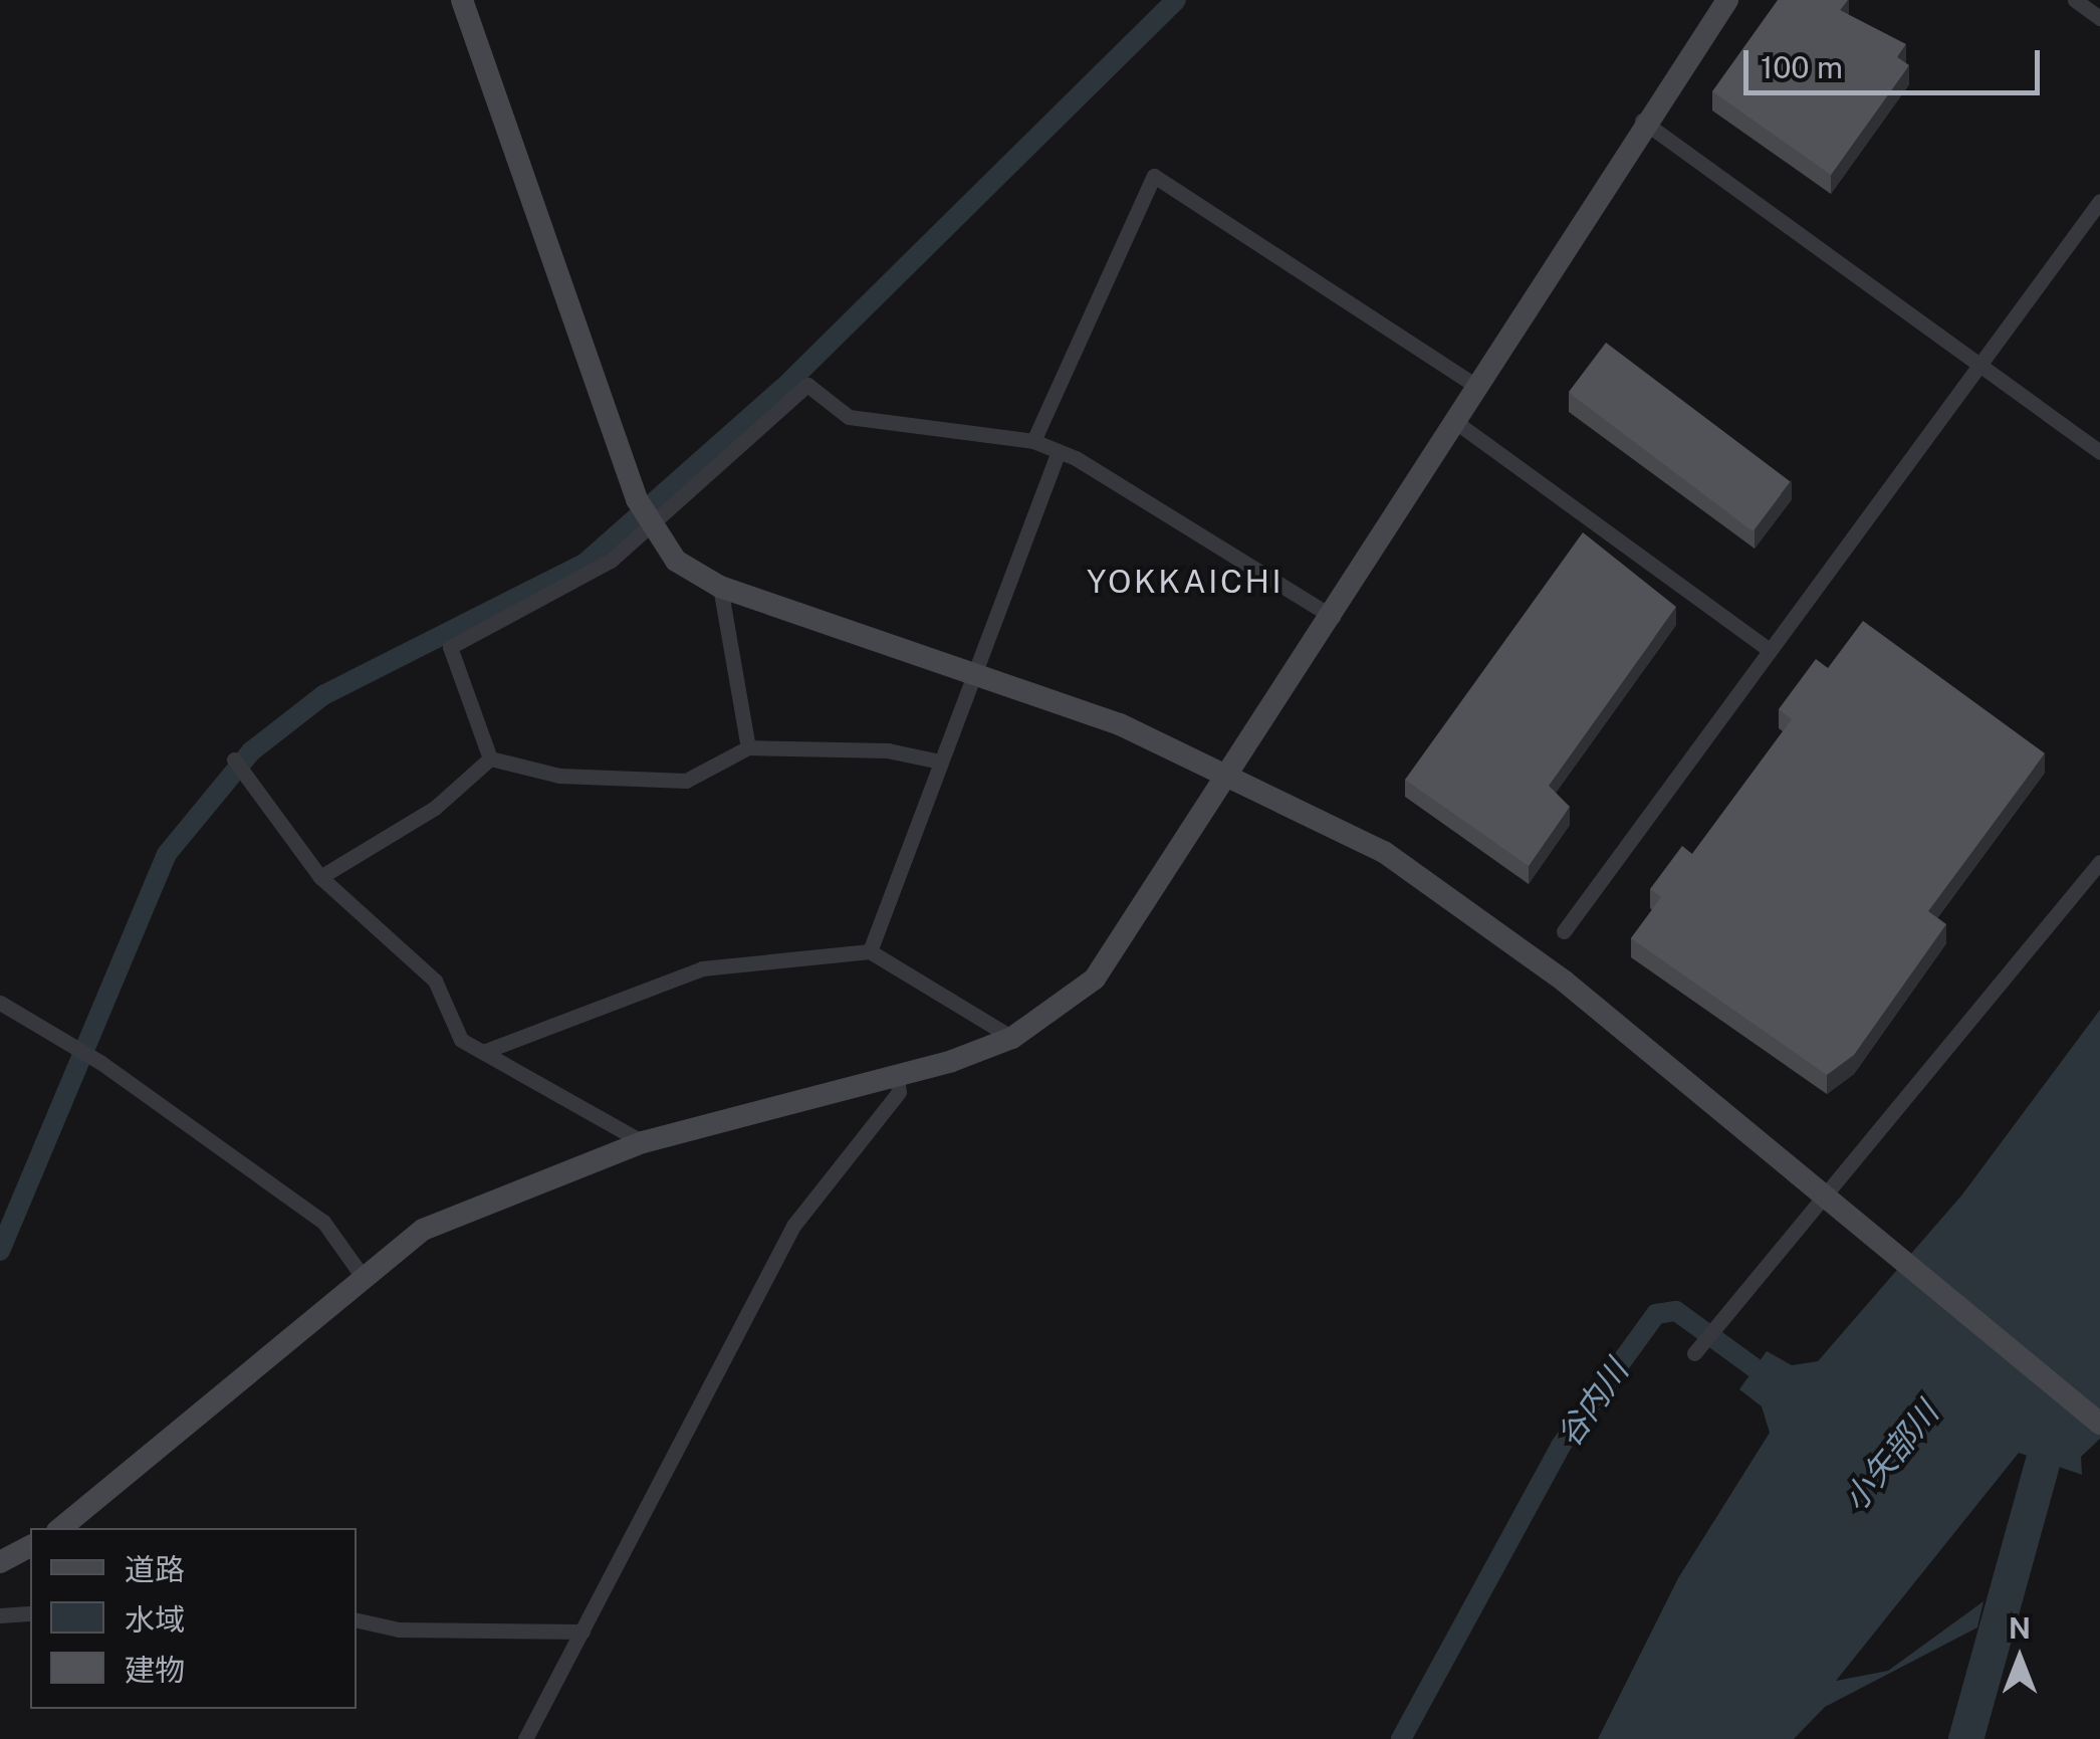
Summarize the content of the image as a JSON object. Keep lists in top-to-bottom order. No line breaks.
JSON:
{"districts":["YOKKAICHI"],"water":["谷内川","小矢部川"],"legend":["道路","水域","建物"],"scale_bar":"100 m","north":"top"}
